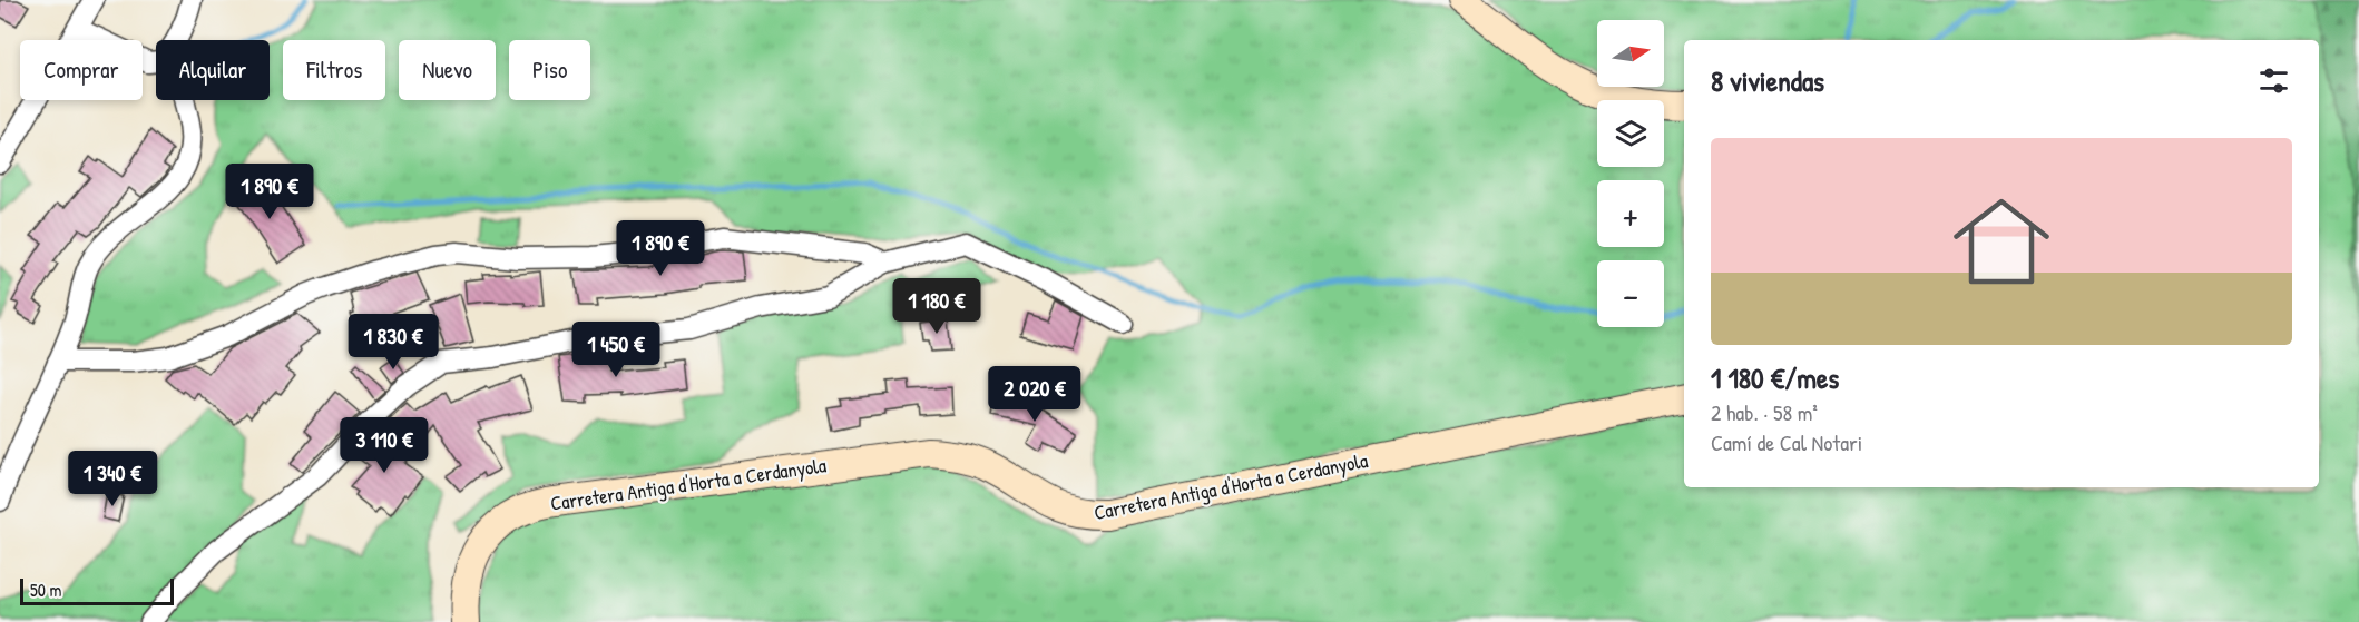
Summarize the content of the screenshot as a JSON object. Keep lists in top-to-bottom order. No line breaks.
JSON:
{"streets":{"street":["Carretera Antiga d'Horta a Cerdanyola"]},"scale_bar":"50 m","north":"right","page":{"map_buttons":["+","−"],"chip":["Comprar","Alquilar","Filtros","Nuevo","Piso"],"heading":"8 viviendas","list":[{"name":"1 180 €/mes","note":"2 hab. · 58 m² · Camí de Cal Notari"}],"price":["1 890 €","1 890 €","1 180 €","1 830 €","1 450 €","2 020 €","3 110 €","1 340 €"],"scale":"50 m"}}
